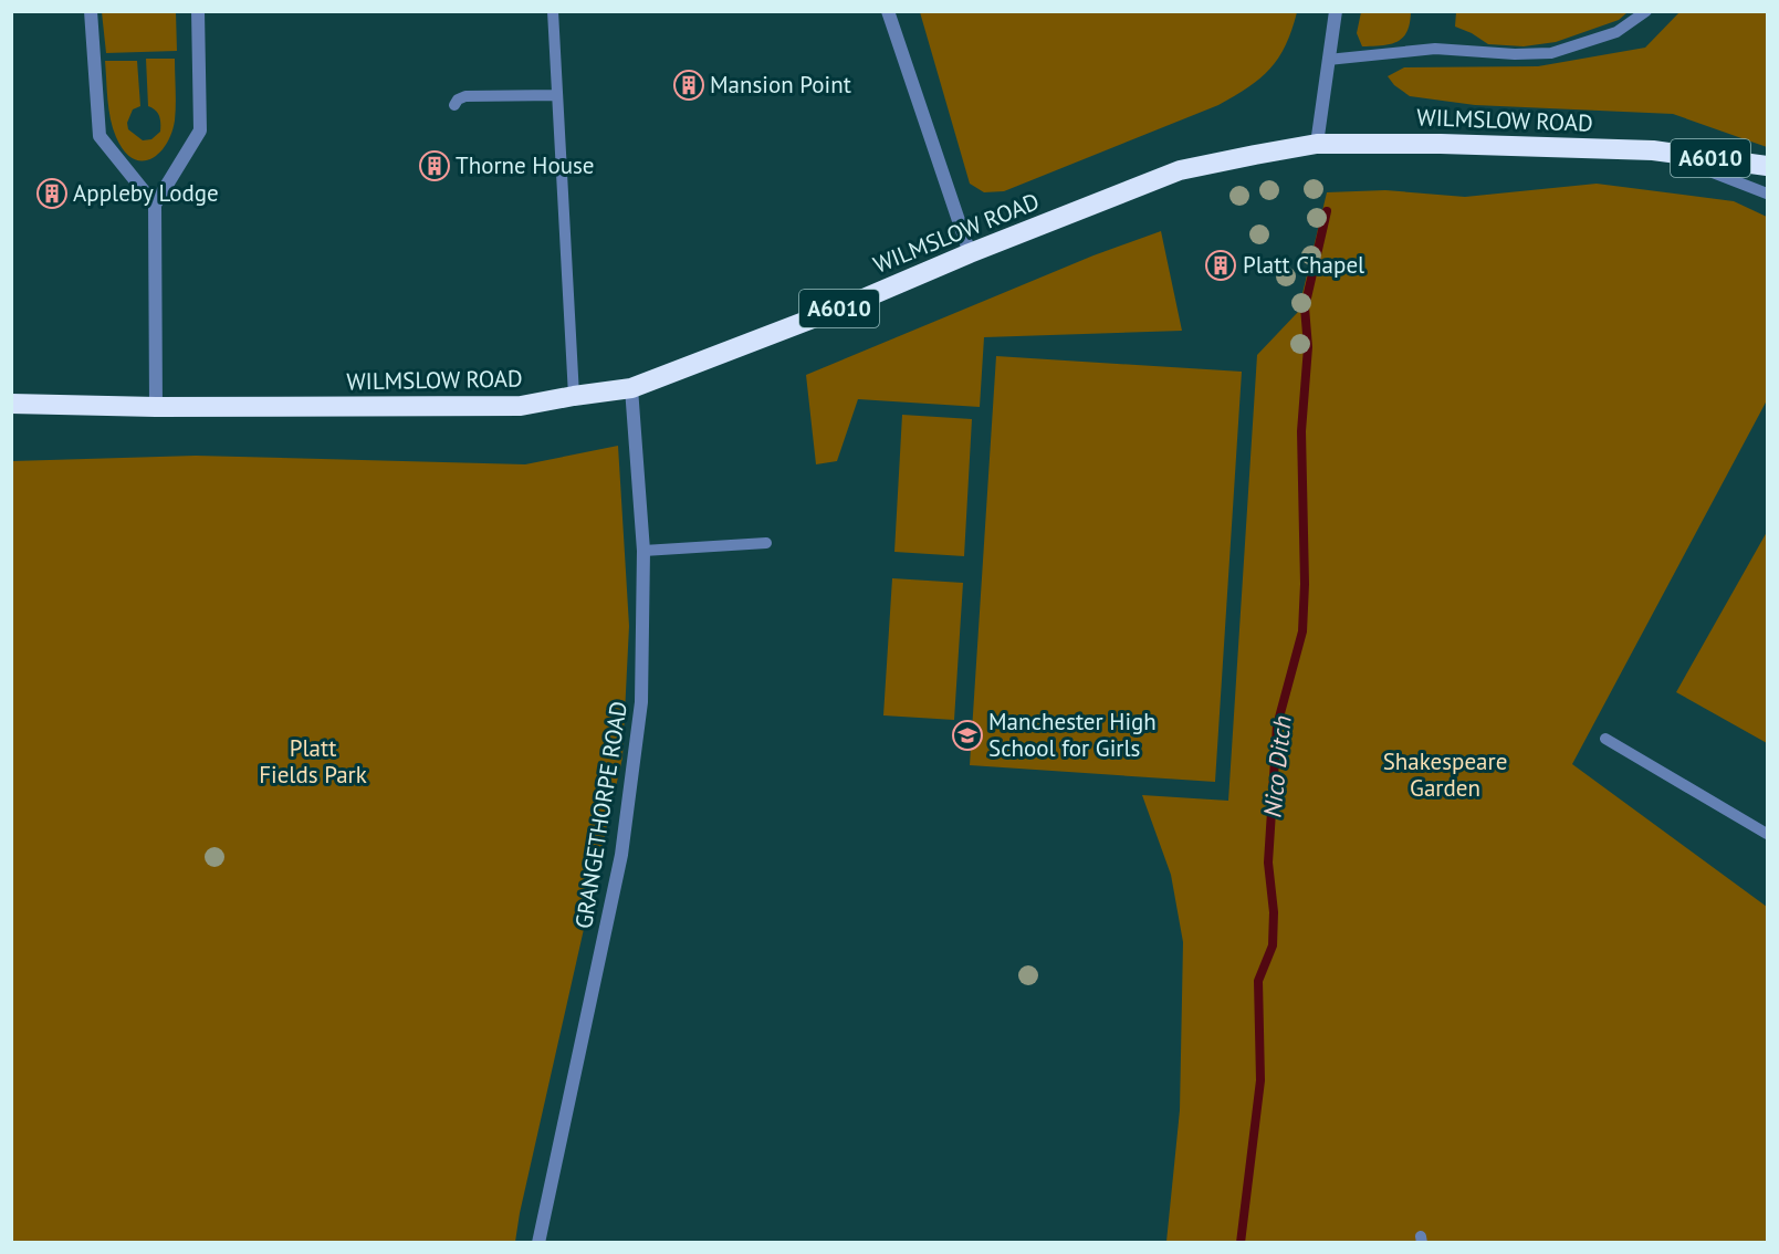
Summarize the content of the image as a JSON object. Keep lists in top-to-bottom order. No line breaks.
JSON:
{"streets":{"highway":["WILMSLOW ROAD","A6010"],"street":["GRANGETHORPE ROAD"]},"crossings":[["WILMSLOW ROAD","GRANGETHORPE ROAD"]],"water":["Nico Ditch"],"parks":["Platt Fields Park","Shakespeare Garden"],"places":{"building":["Mansion Point","Thorne House","Appleby Lodge","Platt Chapel"],"school or university":["Manchester High School for Girls"]}}
